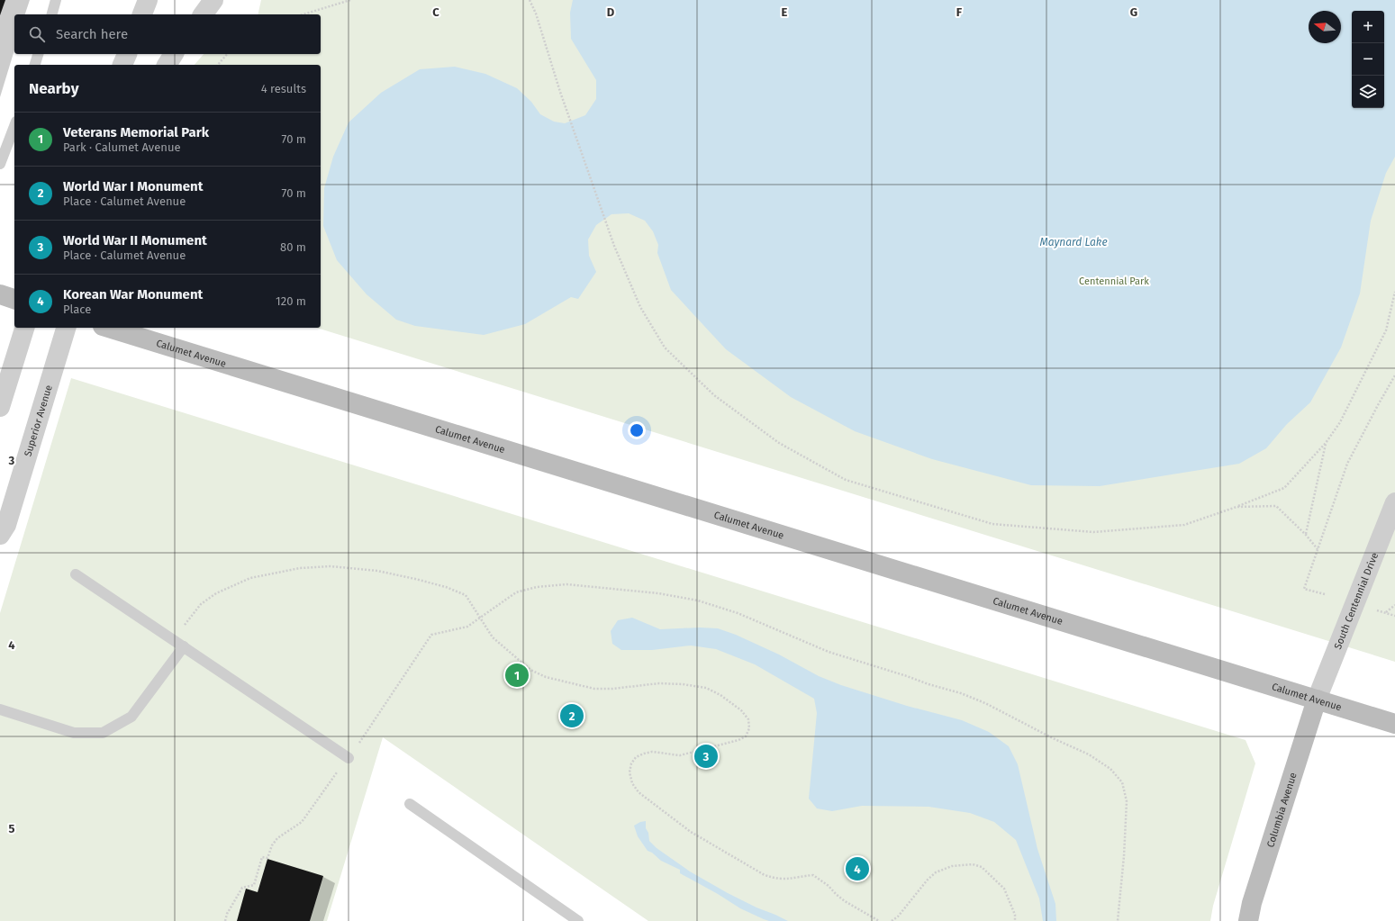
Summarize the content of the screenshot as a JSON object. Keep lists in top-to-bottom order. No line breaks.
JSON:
{"streets":{"main road":["Calumet Avenue","Columbia Avenue"],"street":["Superior Avenue","South Centennial Drive"]},"crossings":[["Calumet Avenue","South Centennial Drive"],["Calumet Avenue","Columbia Avenue"],["South Centennial Drive","Columbia Avenue"]],"water":["Maynard Lake"],"parks":["Centennial Park"],"north":"left","page":{"map_buttons":["+","−"],"search":"Search here","heading":["Nearby","4 results"],"list":[{"mark":"1","name":"Veterans Memorial Park","note":"Park · Calumet Avenue","value":"70 m"},{"mark":"2","name":"World War I Monument","note":"Place · Calumet Avenue","value":"70 m"},{"mark":"3","name":"World War II Monument","note":"Place · Calumet Avenue","value":"80 m"},{"mark":"4","name":"Korean War Monument","note":"Place","value":"120 m"}],"pins":["1","2","3","4"]},"grid":{"columns":["C","D","E","F","G"],"rows":["3","4","5"]}}
